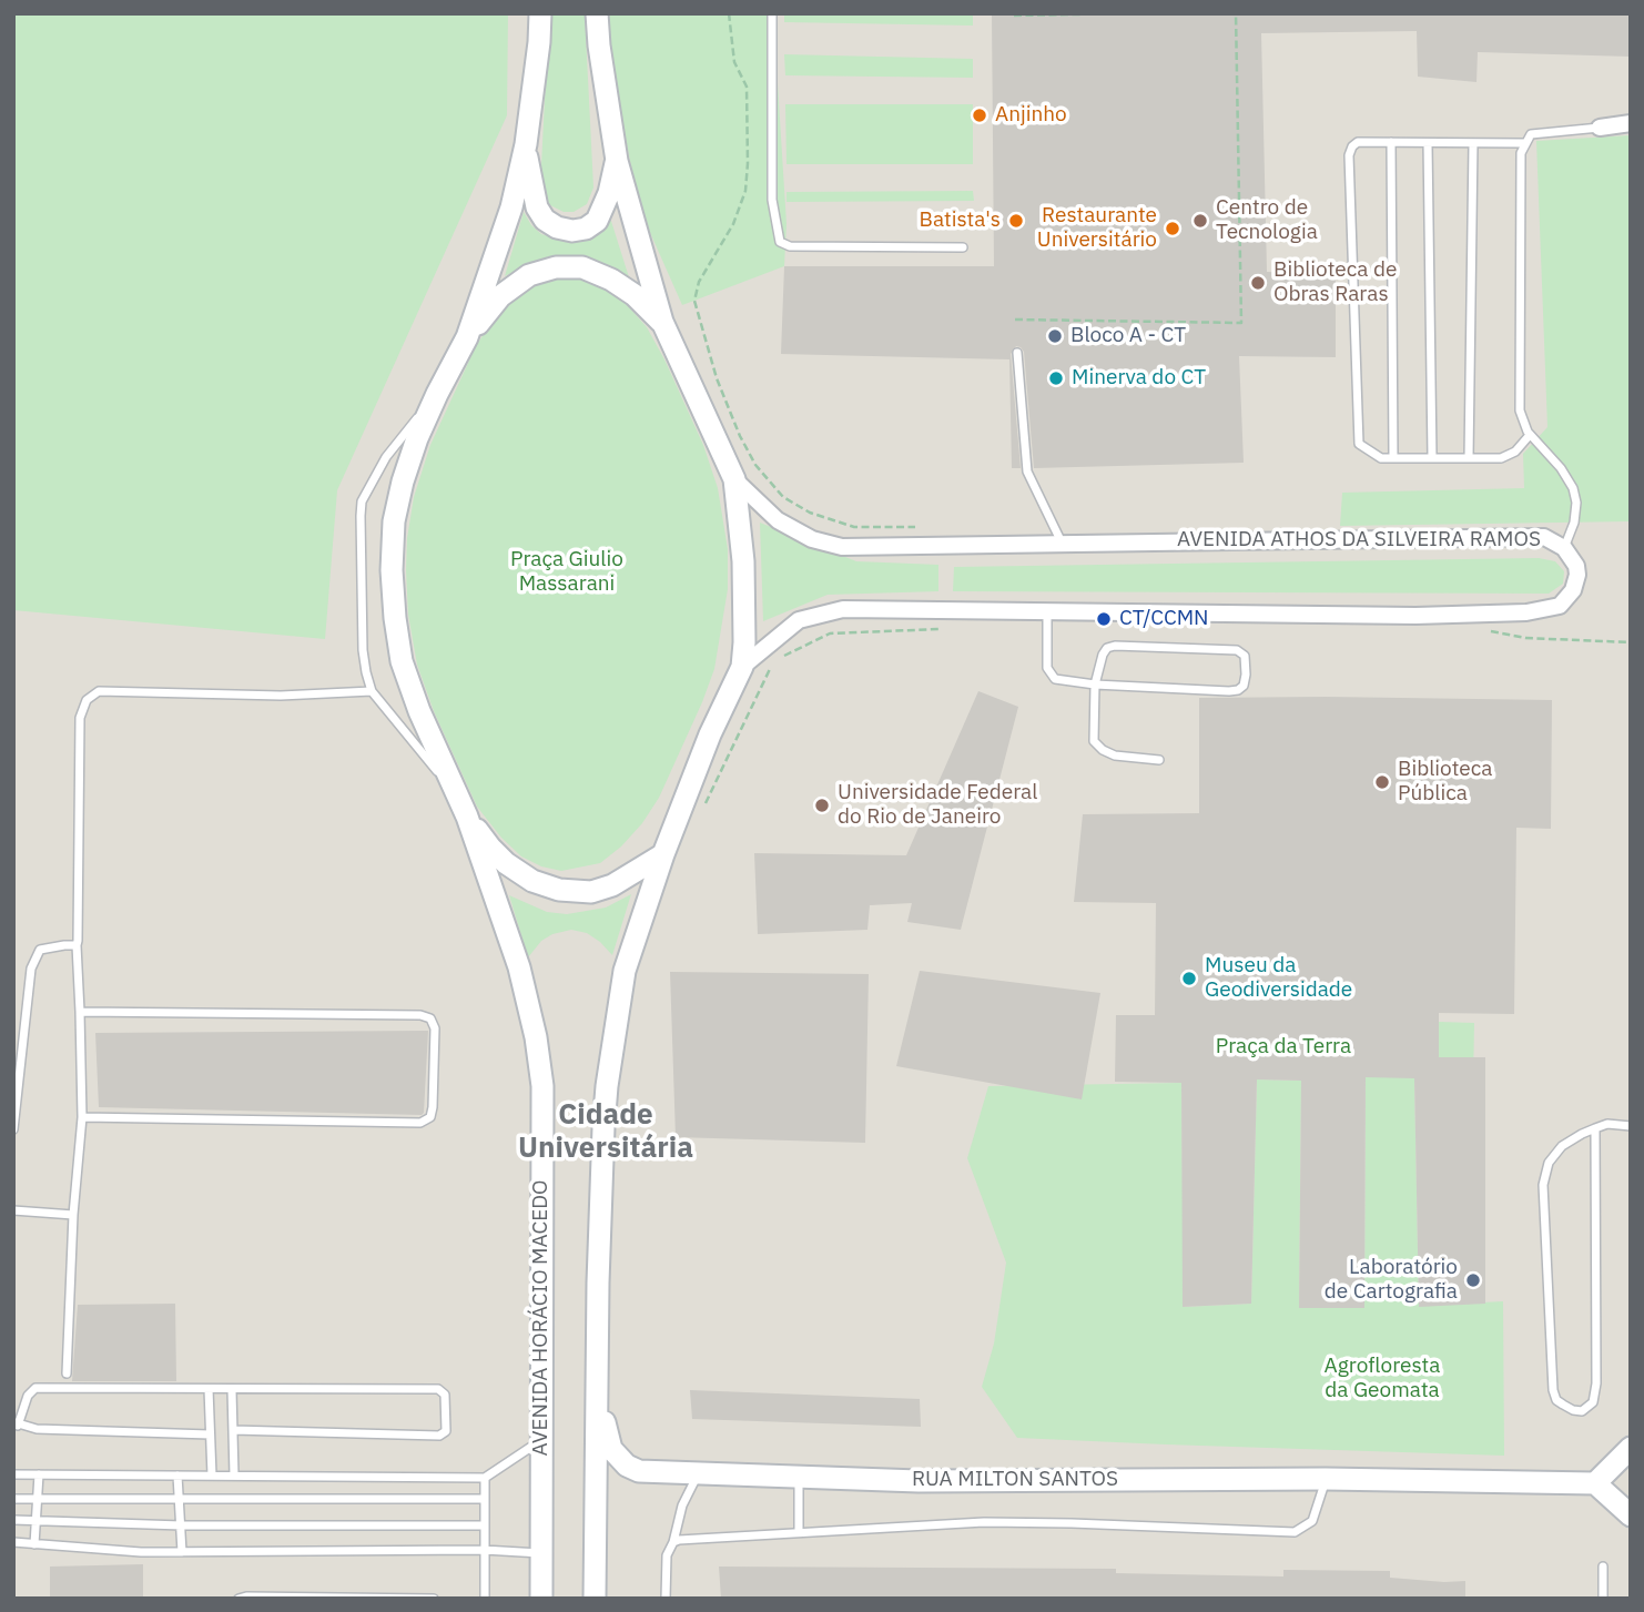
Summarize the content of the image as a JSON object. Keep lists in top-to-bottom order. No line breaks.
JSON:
{"streets":{"street":["AVENIDA ATHOS DA SILVEIRA RAMOS","AVENIDA HORÁCIO MACEDO","RUA MILTON SANTOS"]},"districts":["Cidade Universitária"],"parks":["Praça Giulio Massarani","Praça da Terra","Agrofloresta da Geomata"],"places":["Anjinho","Batista's","Centro de Tecnologia","Restaurante Universitário","Biblioteca de Obras Raras","Bloco A - CT","Minerva do CT","CT/CCMN","Biblioteca Pública","Universidade Federal do Rio de Janeiro","Museu da Geodiversidade","Laboratório de Cartografia"]}
